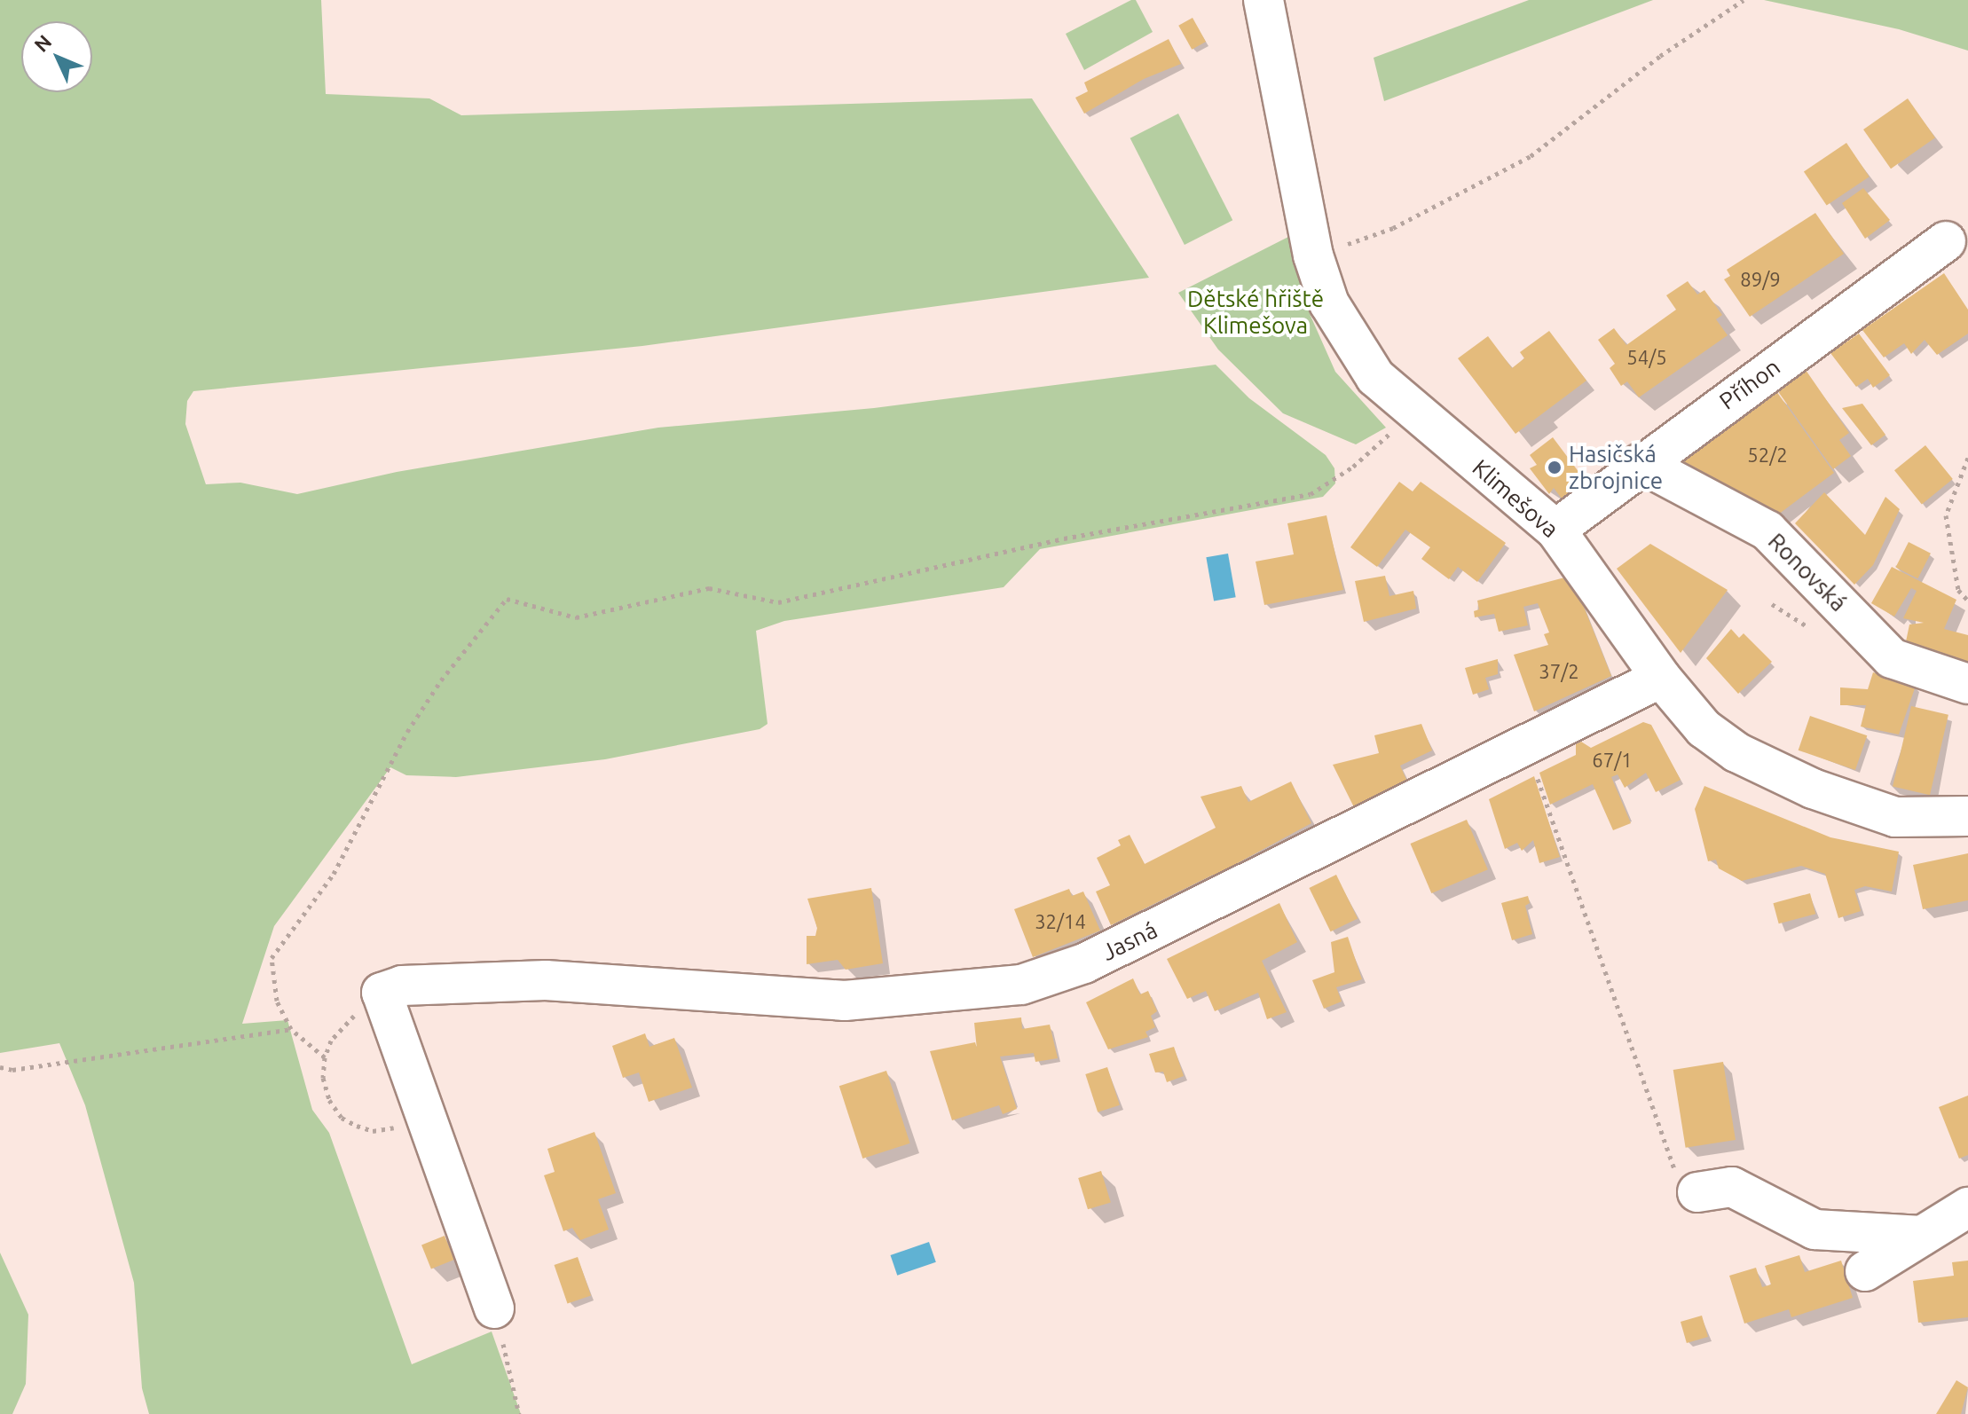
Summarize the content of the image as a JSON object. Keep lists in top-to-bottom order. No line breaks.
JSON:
{"streets":{"street":["Příhon","Klimešova","Ronovská","Jasná"]},"crossings":[["Příhon","Klimešova"],["Příhon","Ronovská"],["Klimešova","Jasná"]],"parks":["Dětské hřiště Klimešova"],"places":["Hasičská zbrojnice"],"house_numbers":["89/9","54/5","52/2","37/2","67/1","32/14"],"north":"top left"}
